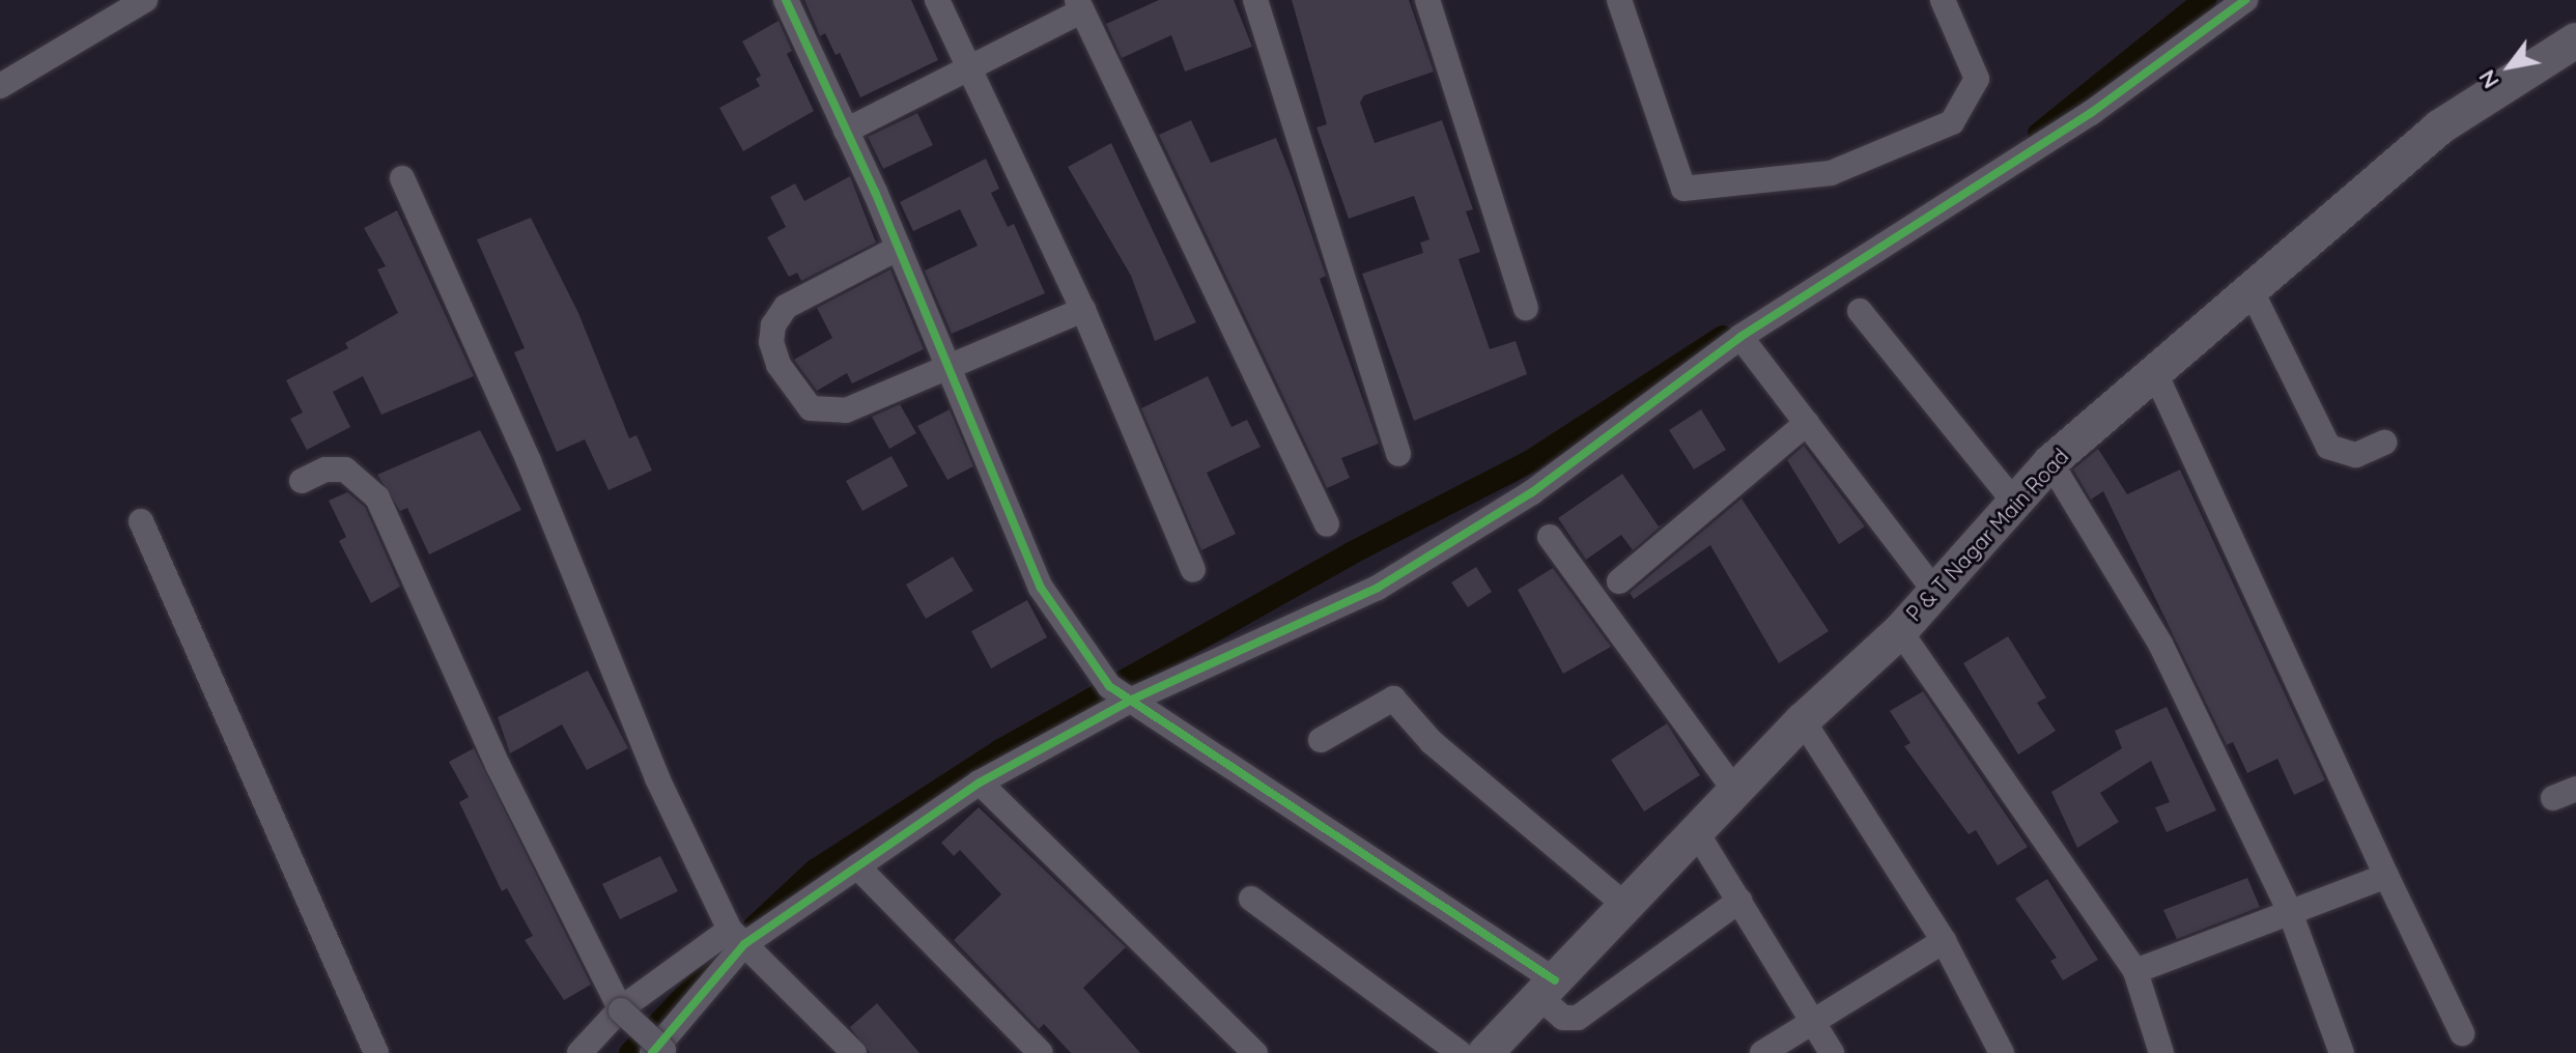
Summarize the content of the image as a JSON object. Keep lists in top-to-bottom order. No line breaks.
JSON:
{"streets":{"main road":["P & T Nagar Main Road"]},"north":"bottom left"}
